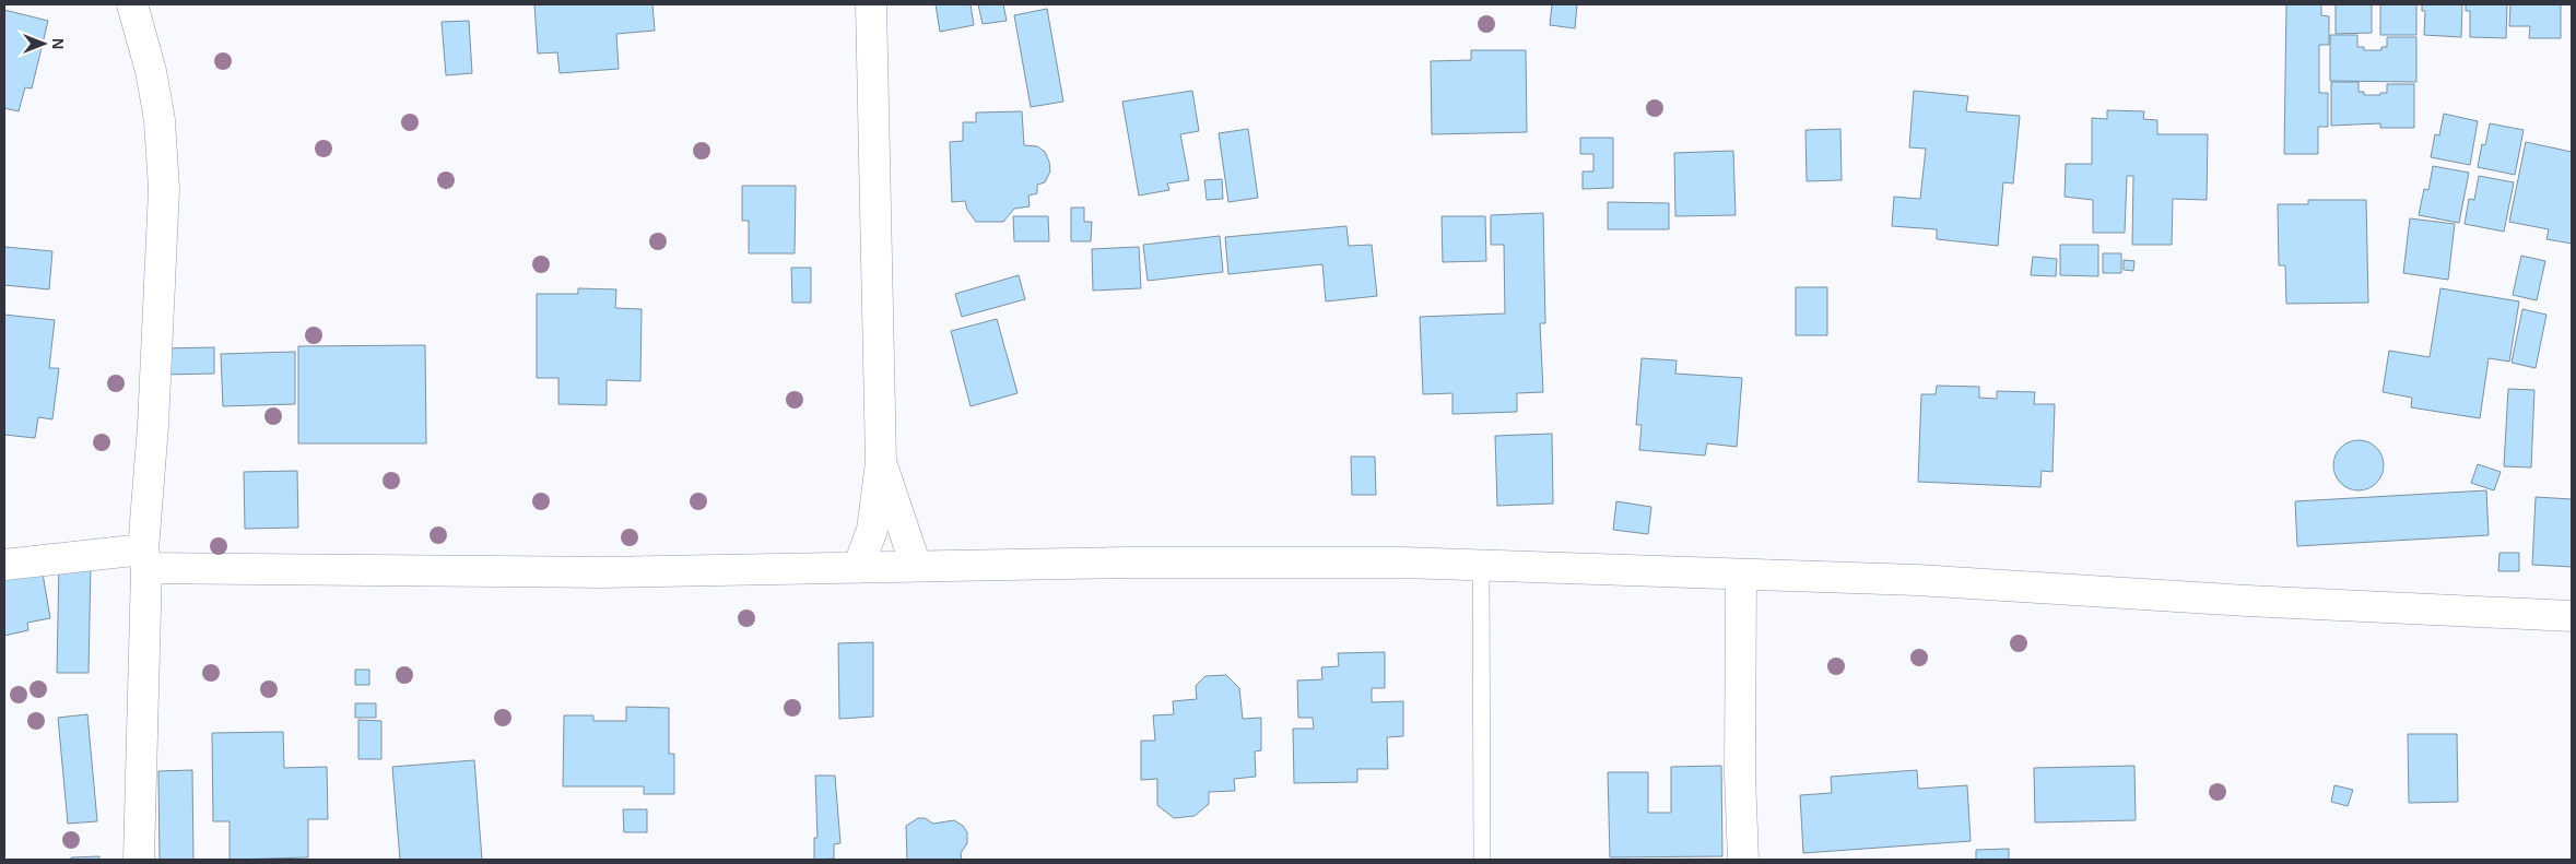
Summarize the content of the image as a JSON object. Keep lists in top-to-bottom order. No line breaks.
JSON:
{"north":"right"}
